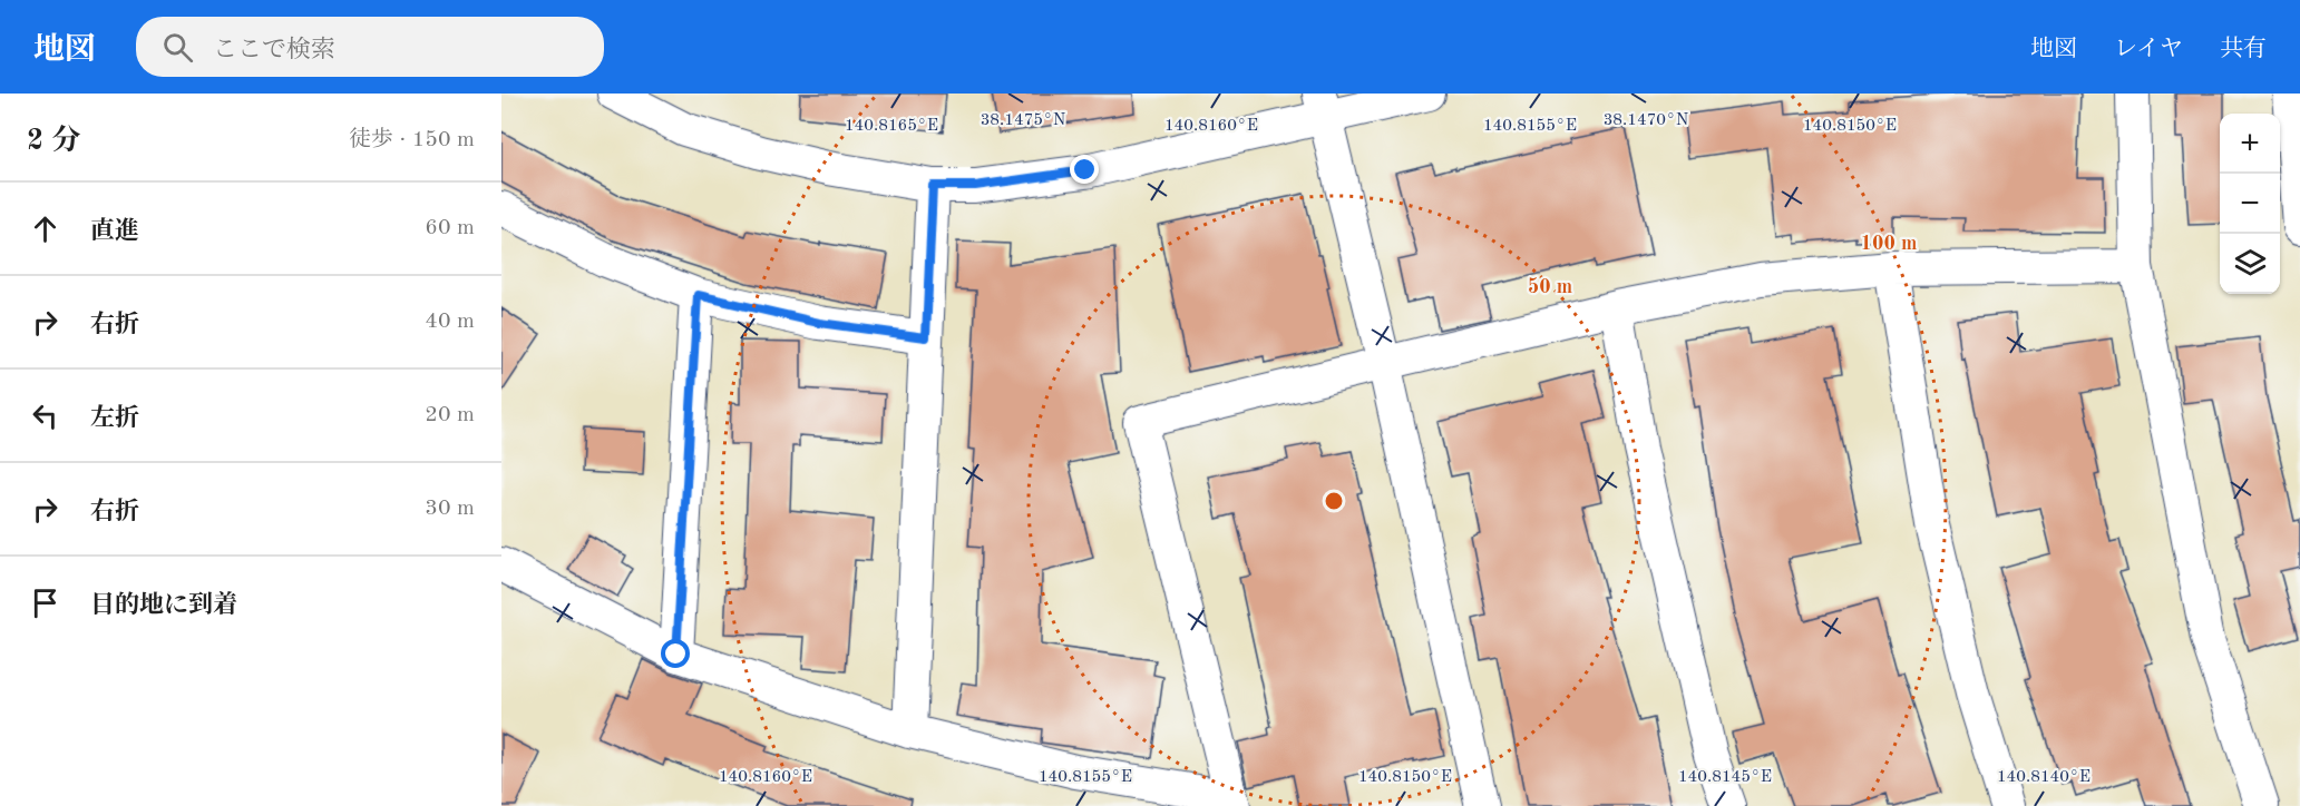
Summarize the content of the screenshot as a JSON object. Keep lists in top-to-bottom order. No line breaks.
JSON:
{"page":{"header":"地図","search":"ここで検索","nav":["地図","レイヤ","共有"],"heading":["2 分","徒歩 · 150 m"],"map_buttons":["+","−"],"list":[["直進","60 m"],["右折","40 m"],["左折","20 m"],["右折","30 m"],"目的地に到着"]},"coordinates":["38.1475°N","38.1470°N","140.8165°E","140.8160°E","140.8155°E","140.8150°E","140.8145°E","140.8140°E"],"rings":["100 m","50 m"]}
